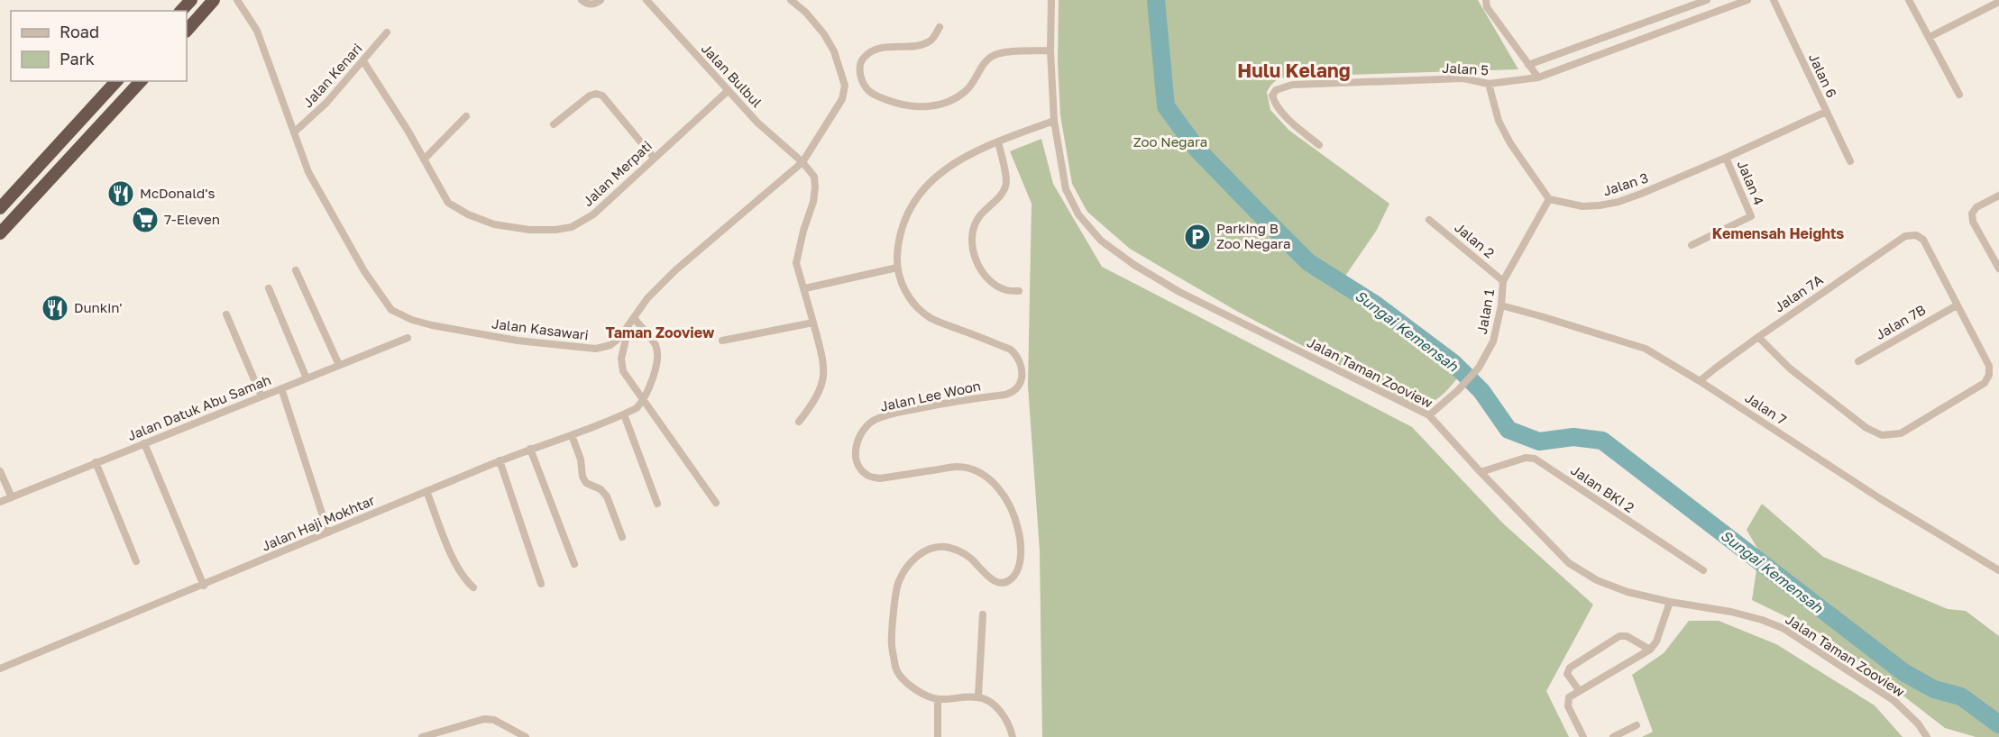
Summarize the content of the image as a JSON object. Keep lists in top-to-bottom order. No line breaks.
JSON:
{"streets":{"street":["Jalan 5","Jalan Kenari","Jalan Bulbul","Jalan 6","Jalan Merpati","Jalan 4","Jalan 3","Jalan 2","Jalan 7A","Jalan 1","Jalan 7B","Jalan Kasawari","Jalan Taman Zooview","Jalan Lee Woon","Jalan Datuk Abu Samah","Jalan 7","Jalan BKI 2","Jalan Haji Mokhtar"]},"crossings":[["Jalan Kenari","Jalan Merpati"],["Jalan Kenari","Jalan Kasawari"],["Jalan Bulbul","Jalan Merpati"],["Jalan Bulbul","Jalan Kasawari"],["Jalan 6","Jalan 3"],["Jalan 4","Jalan 3"],["Jalan 3","Jalan 1"],["Jalan 2","Jalan 1"],["Jalan 7A","Jalan 7B"],["Jalan 7A","Jalan 7"],["Jalan 1","Jalan Taman Zooview"],["Jalan 1","Jalan 7"],["Jalan Taman Zooview","Jalan Lee Woon"],["Jalan Taman Zooview","Jalan BKI 2"]],"districts":["Hulu Kelang","Kemensah Heights","Taman Zooview"],"water":["Sungai Kemensah"],"parks":["Zoo Negara"],"places":{"restaurant":["McDonald's","Dunkin'"],"supermarket":["7-Eleven"],"parking":["Parking B Zoo Negara"]},"legend":["Road","Park"]}
